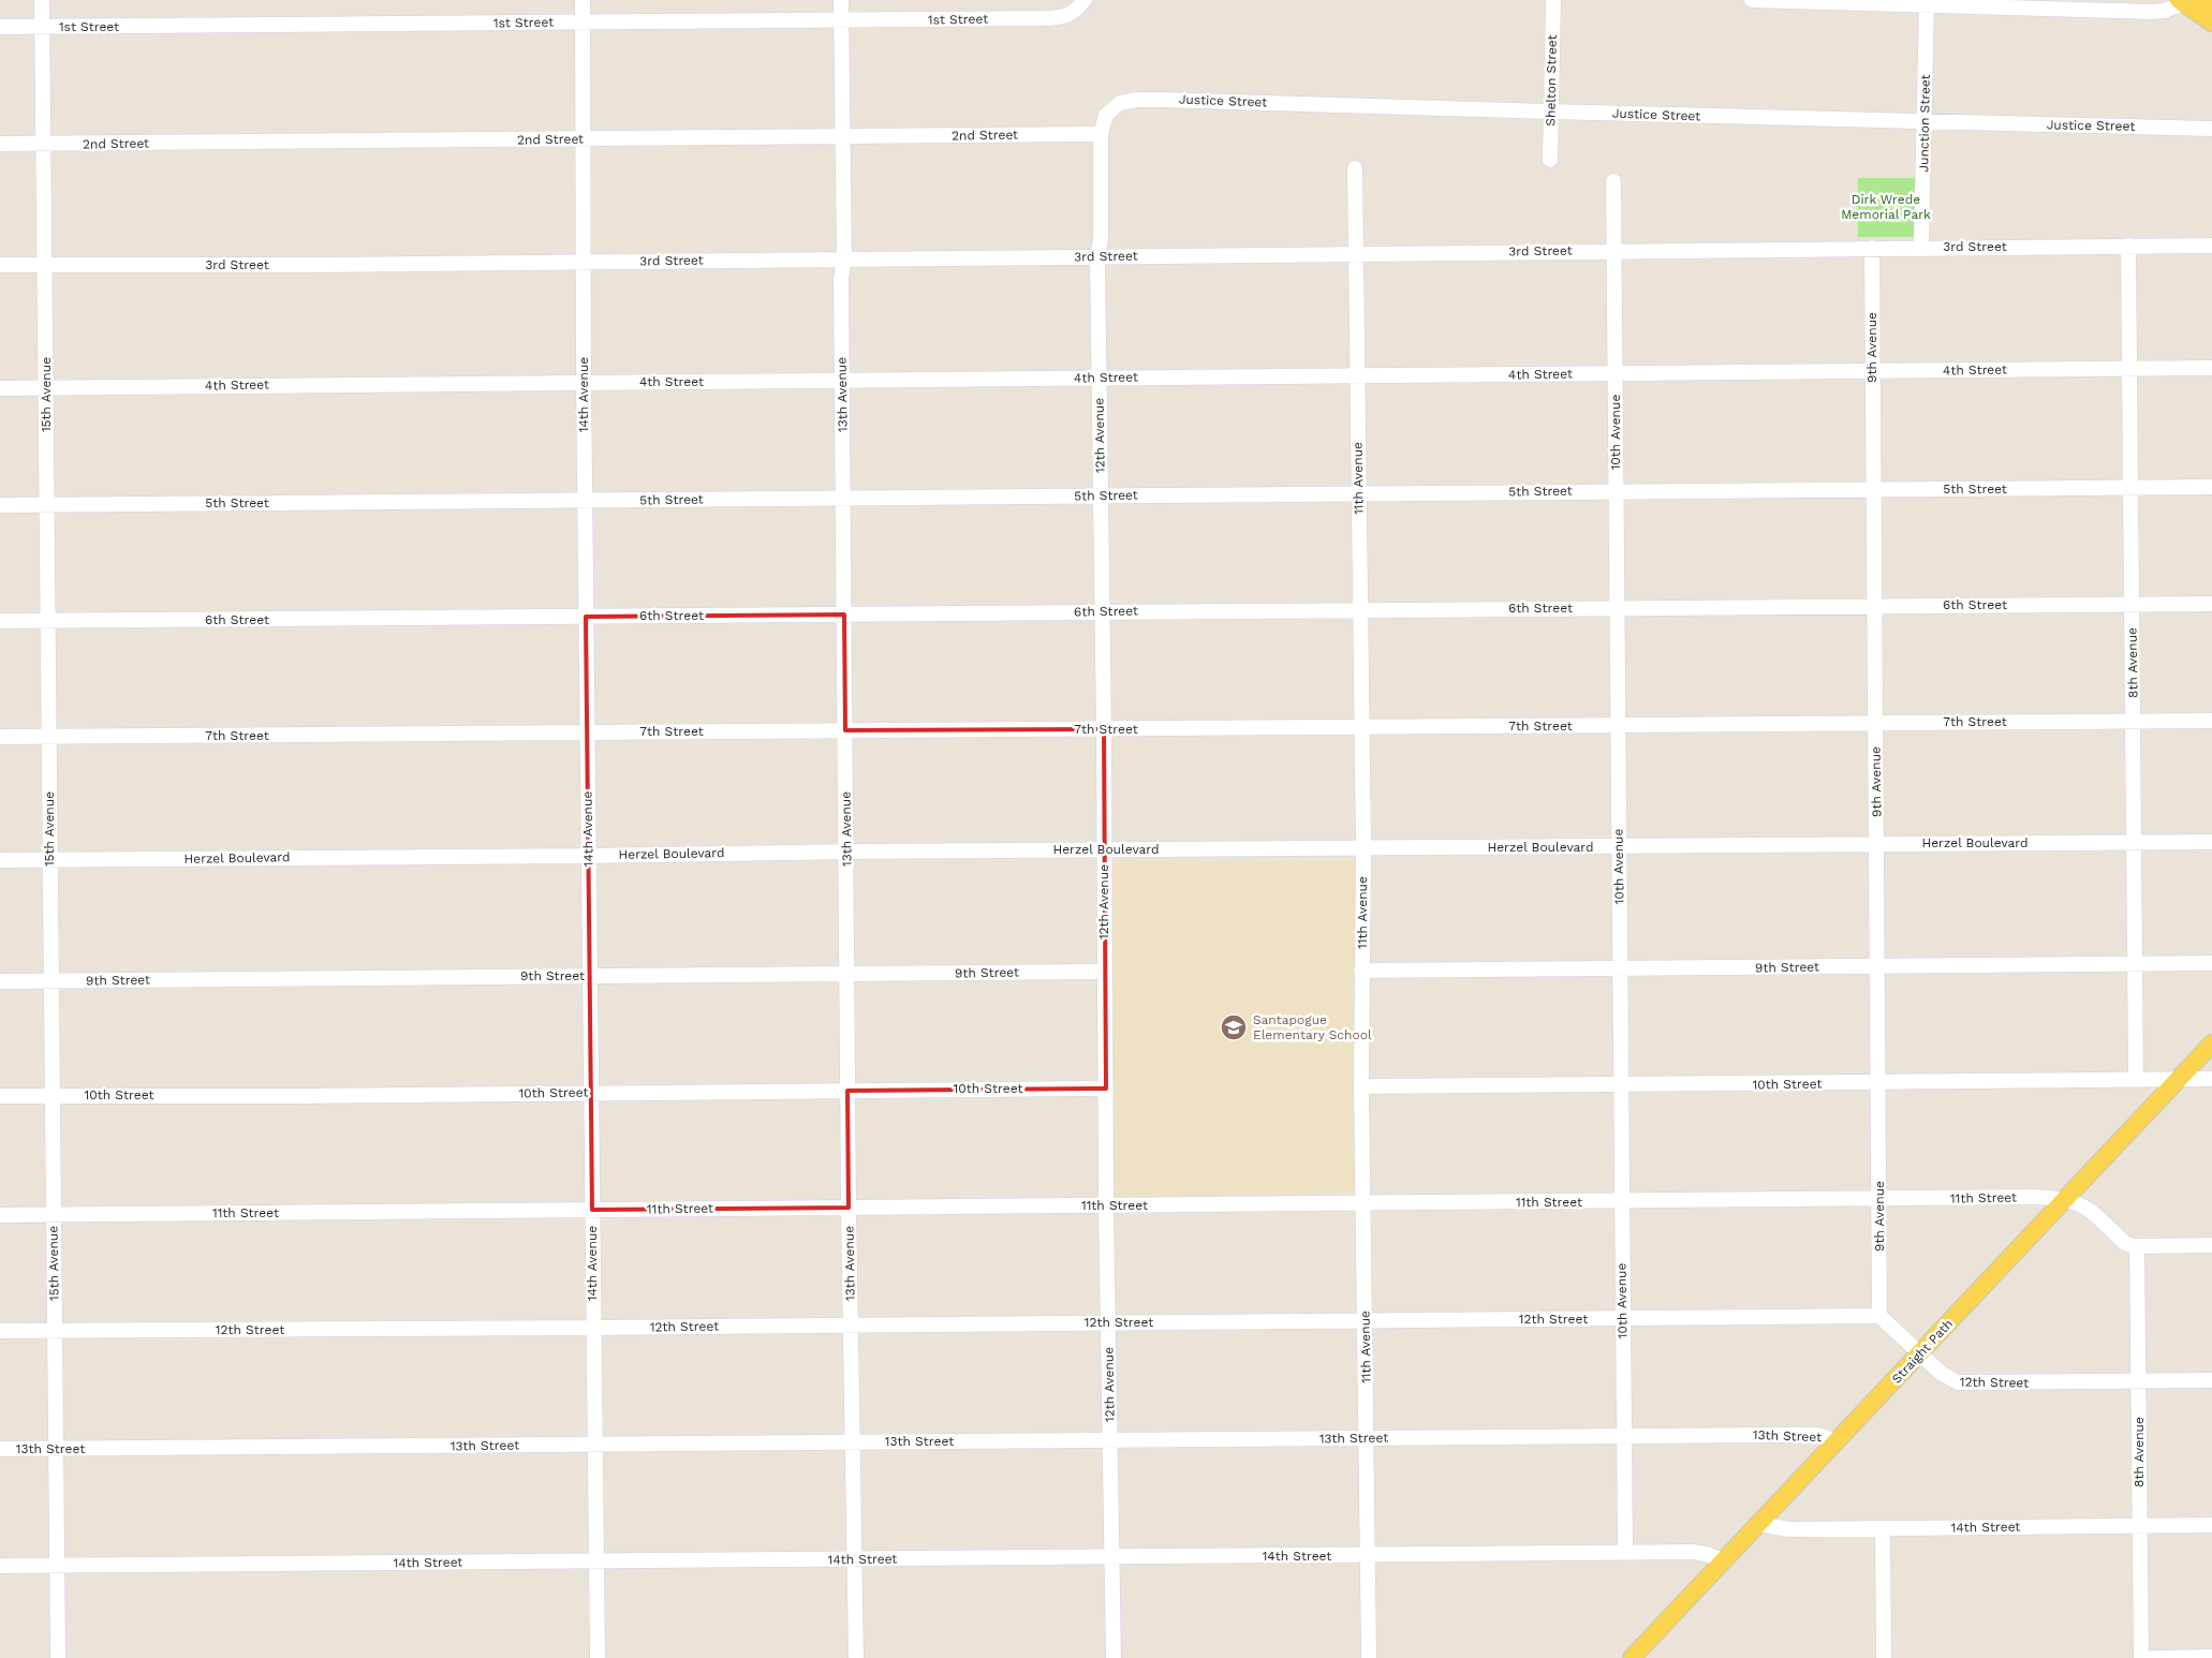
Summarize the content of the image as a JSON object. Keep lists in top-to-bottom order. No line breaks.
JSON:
{"streets":{"main road":["Straight Path"],"street":["1st Street","Shelton Street","Justice Street","Junction Street","2nd Street","3rd Street","9th Avenue","4th Street","15th Avenue","14th Avenue","13th Avenue","10th Avenue","12th Avenue","11th Avenue","5th Street","6th Street","8th Avenue","7th Street","Herzel Boulevard","9th Street","10th Street","11th Street","12th Street","13th Street","14th Street"]},"crossings":[["1st Street","15th Avenue"],["1st Street","14th Avenue"],["1st Street","13th Avenue"],["Shelton Street","Justice Street"],["Justice Street","Junction Street"],["Justice Street","12th Avenue"],["Junction Street","3rd Street"],["2nd Street","15th Avenue"],["2nd Street","14th Avenue"],["2nd Street","13th Avenue"],["2nd Street","12th Avenue"],["3rd Street","9th Avenue"],["3rd Street","15th Avenue"],["3rd Street","14th Avenue"],["3rd Street","13th Avenue"],["3rd Street","10th Avenue"],["3rd Street","12th Avenue"],["3rd Street","11th Avenue"],["3rd Street","8th Avenue"],["9th Avenue","4th Street"],["9th Avenue","5th Street"],["9th Avenue","6th Street"],["9th Avenue","7th Street"],["9th Avenue","Herzel Boulevard"],["9th Avenue","9th Street"],["9th Avenue","10th Street"],["9th Avenue","11th Street"],["9th Avenue","12th Street"],["4th Street","15th Avenue"],["4th Street","14th Avenue"],["4th Street","13th Avenue"],["4th Street","10th Avenue"],["4th Street","12th Avenue"],["4th Street","11th Avenue"],["4th Street","8th Avenue"],["15th Avenue","5th Street"],["15th Avenue","6th Street"],["15th Avenue","7th Street"],["15th Avenue","Herzel Boulevard"],["15th Avenue","9th Street"],["15th Avenue","10th Street"],["15th Avenue","11th Street"],["15th Avenue","12th Street"],["15th Avenue","13th Street"],["15th Avenue","14th Street"],["14th Avenue","5th Street"],["14th Avenue","6th Street"],["14th Avenue","7th Street"],["14th Avenue","Herzel Boulevard"],["14th Avenue","9th Street"],["14th Avenue","10th Street"],["14th Avenue","11th Street"],["14th Avenue","12th Street"],["14th Avenue","13th Street"],["14th Avenue","14th Street"],["13th Avenue","5th Street"],["13th Avenue","6th Street"],["13th Avenue","7th Street"],["13th Avenue","Herzel Boulevard"],["13th Avenue","9th Street"],["13th Avenue","10th Street"],["13th Avenue","11th Street"],["13th Avenue","12th Street"],["13th Avenue","13th Street"],["13th Avenue","14th Street"],["10th Avenue","5th Street"],["10th Avenue","6th Street"],["10th Avenue","7th Street"],["10th Avenue","Herzel Boulevard"],["10th Avenue","9th Street"],["10th Avenue","10th Street"],["10th Avenue","11th Street"],["10th Avenue","12th Street"],["10th Avenue","13th Street"],["10th Avenue","14th Street"],["12th Avenue","5th Street"],["12th Avenue","6th Street"],["12th Avenue","7th Street"],["12th Avenue","Herzel Boulevard"],["12th Avenue","9th Street"],["12th Avenue","10th Street"],["12th Avenue","11th Street"],["12th Avenue","12th Street"],["12th Avenue","13th Street"],["12th Avenue","14th Street"],["11th Avenue","5th Street"],["11th Avenue","6th Street"],["11th Avenue","7th Street"],["11th Avenue","Herzel Boulevard"],["11th Avenue","9th Street"],["11th Avenue","10th Street"],["11th Avenue","11th Street"],["11th Avenue","12th Street"],["11th Avenue","13th Street"],["11th Avenue","14th Street"],["5th Street","8th Avenue"],["6th Street","8th Avenue"],["8th Avenue","7th Street"],["8th Avenue","Herzel Boulevard"],["8th Avenue","9th Street"],["8th Avenue","10th Street"],["8th Avenue","11th Street"],["8th Avenue","12th Street"],["8th Avenue","14th Street"],["10th Street","Straight Path"],["11th Street","Straight Path"],["12th Street","Straight Path"],["Straight Path","13th Street"],["Straight Path","14th Street"]],"parks":["Dirk Wrede Memorial Park"],"places":{"school or university":["Santapogue Elementary School"]}}
